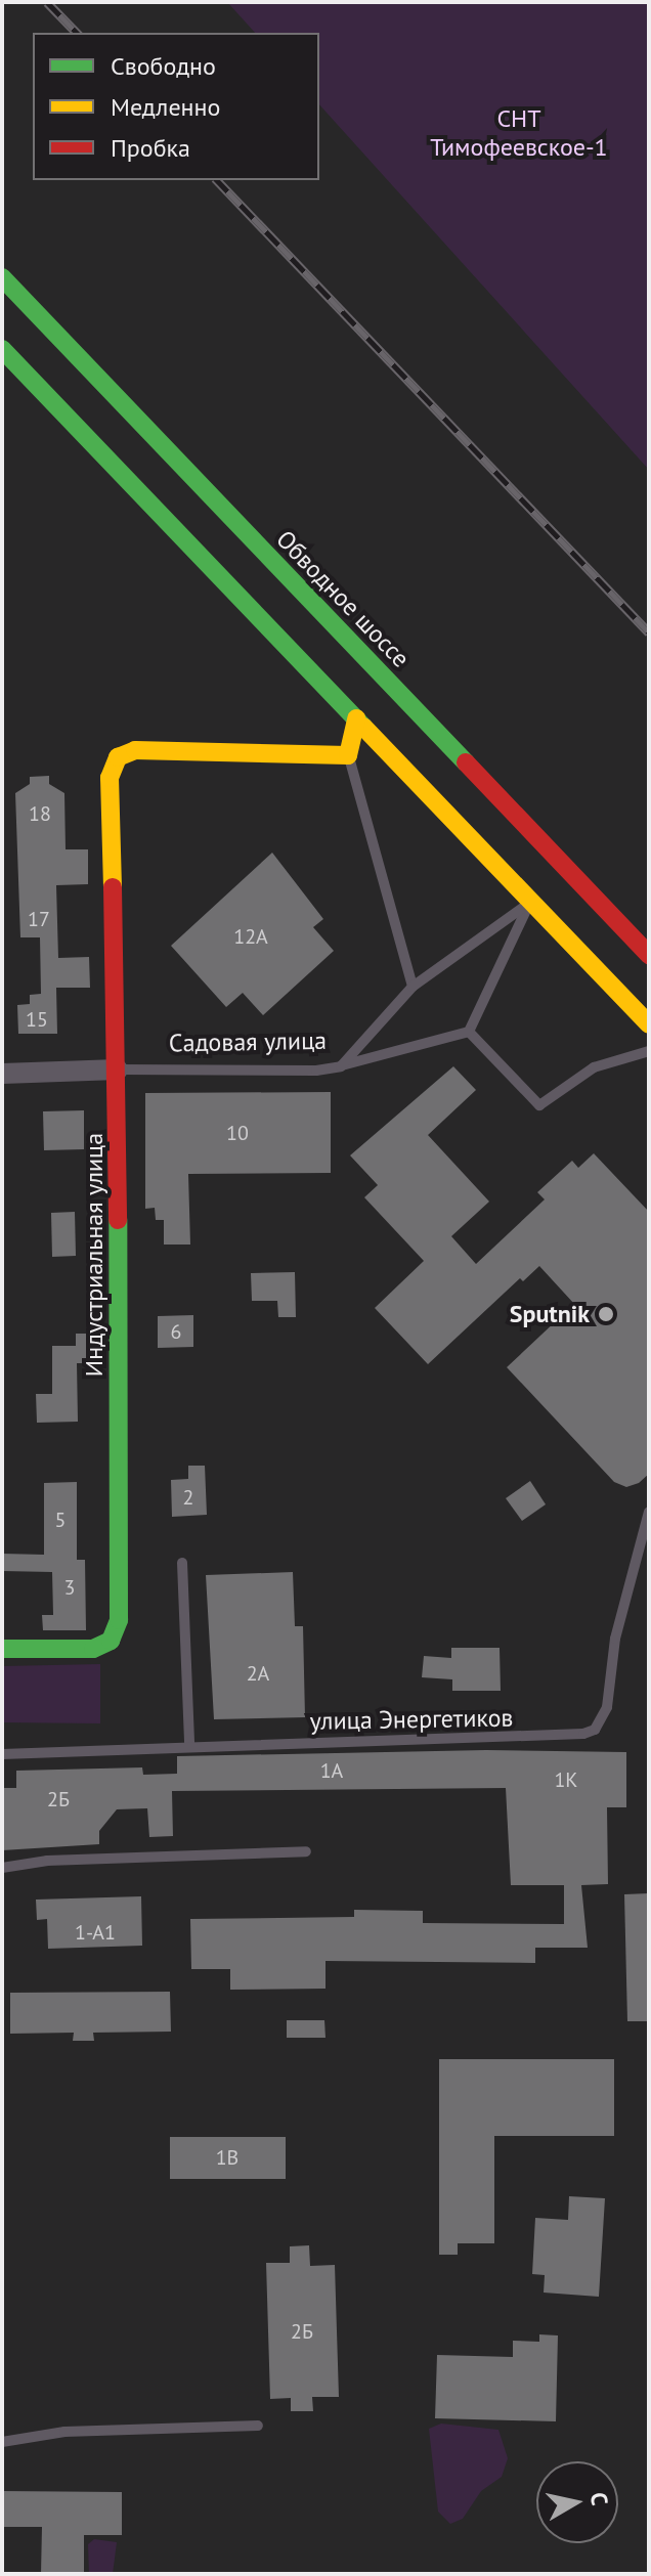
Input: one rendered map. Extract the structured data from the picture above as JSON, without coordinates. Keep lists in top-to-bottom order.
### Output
{
  "streets": {
    "main road": ["Обводное шоссе", "Индустриальная улица"],
    "street": ["Садовая улица"],
    "lane": ["улица Энергетиков"]
  },
  "crossings": [
    ["Садовая улица", "Индустриальная улица"]
  ],
  "parks": ["СНТ Тимофеевское-1"],
  "places": ["Sputnik"],
  "house_numbers": [
    "18",
    "17",
    "12А",
    "15",
    "10",
    "6",
    "2",
    "5",
    "3",
    "2А",
    "1А",
    "1К",
    "2Б",
    "1-А1",
    "1В",
    "2Б"
  ],
  "legend": ["Свободно", "Медленно", "Пробка"],
  "north": "right"
}
